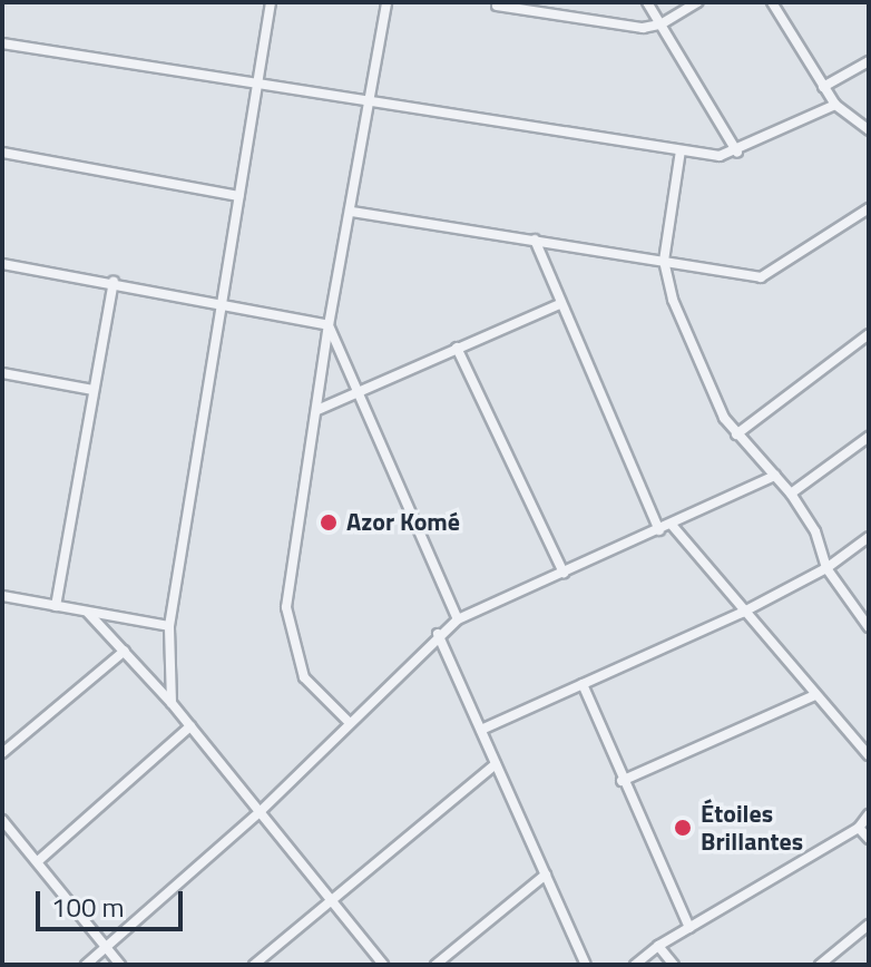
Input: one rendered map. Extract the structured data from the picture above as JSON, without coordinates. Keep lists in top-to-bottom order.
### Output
{
  "places": ["Azor Komé", "Étoiles Brillantes"],
  "scale_bar": "100 m"
}
